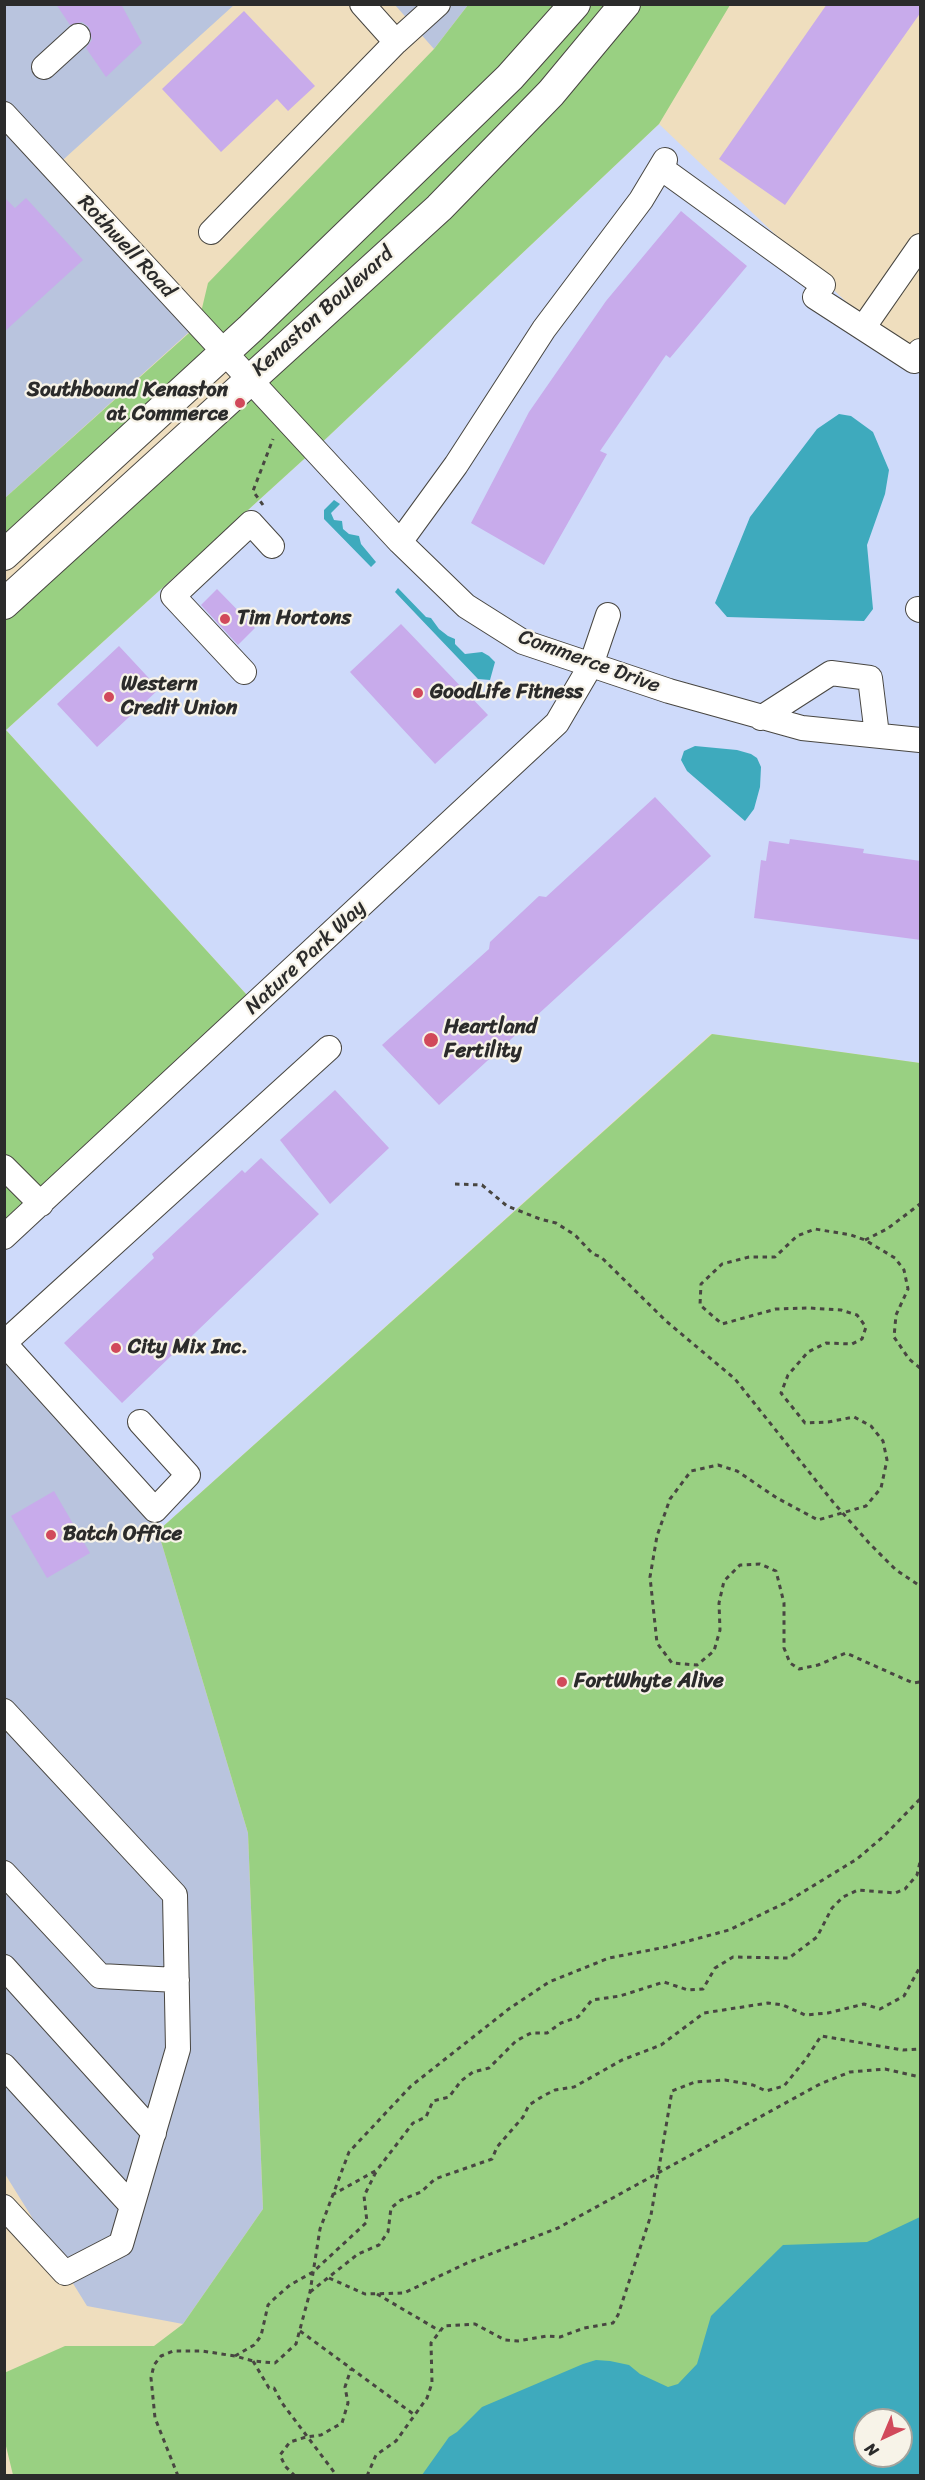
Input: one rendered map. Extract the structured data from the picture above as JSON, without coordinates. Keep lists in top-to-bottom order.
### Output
{
  "streets": {
    "main road": ["Kenaston Boulevard"],
    "street": ["Rothwell Road", "Commerce Drive", "Nature Park Way"]
  },
  "crossings": [
    ["Rothwell Road", "Kenaston Boulevard"],
    ["Rothwell Road", "Commerce Drive"],
    ["Kenaston Boulevard", "Commerce Drive"],
    ["Commerce Drive", "Nature Park Way"]
  ],
  "places": [
    "Southbound Kenaston at Commerce",
    "Tim Hortons",
    "GoodLife Fitness",
    "Western Credit Union",
    "Heartland Fertility",
    "City Mix Inc.",
    "Batch Office",
    "FortWhyte Alive"
  ],
  "north": "bottom left"
}
